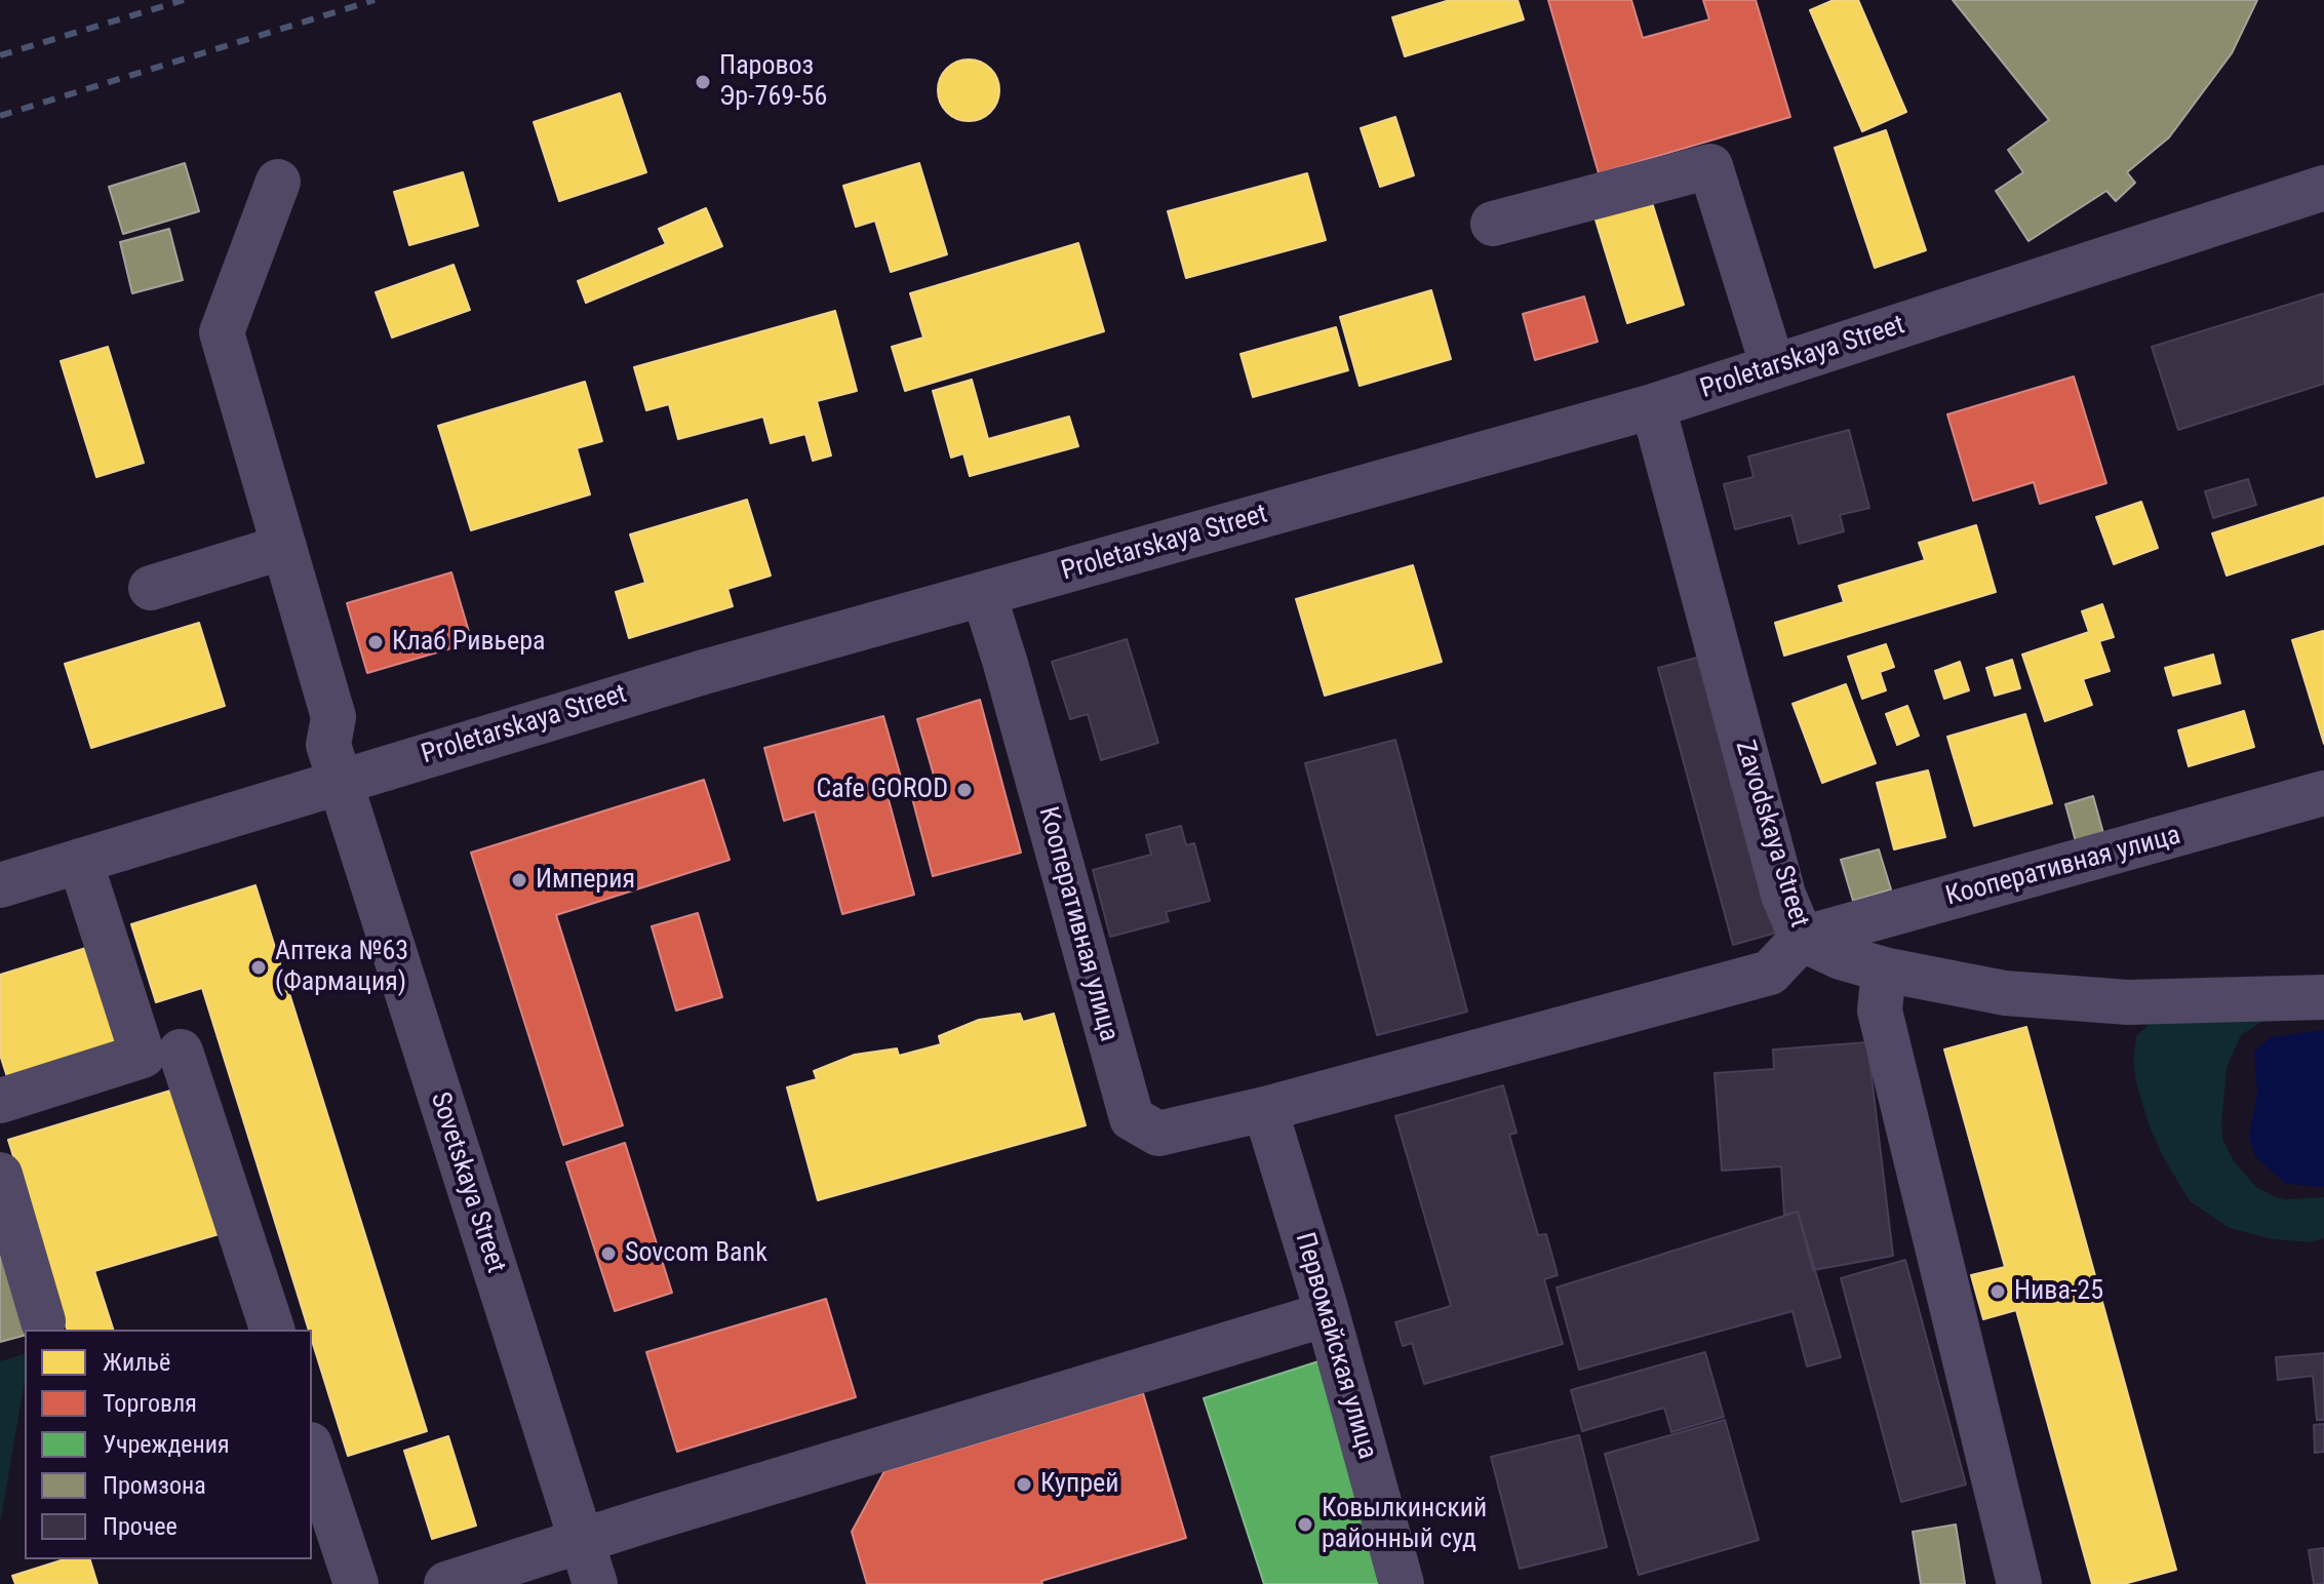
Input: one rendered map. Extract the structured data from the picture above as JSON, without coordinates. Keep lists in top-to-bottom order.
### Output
{
  "streets": {
    "street": [
      "Proletarskaya Street",
      "Zavodskaya Street",
      "Кооперативная улица",
      "Sovetskaya Street",
      "Первомайская улица"
    ]
  },
  "crossings": [
    ["Proletarskaya Street", "Zavodskaya Street"],
    ["Proletarskaya Street", "Кооперативная улица"],
    ["Proletarskaya Street", "Sovetskaya Street"],
    ["Zavodskaya Street", "Кооперативная улица"],
    ["Кооперативная улица", "Первомайская улица"]
  ],
  "places": [
    "Паровоз Эр-769-56",
    "Клаб Ривьера",
    "Cafe GOROD",
    "Империя",
    "Аптека №63 (Фармация)",
    "Sovcom Bank",
    "Нива-25",
    "Купрей",
    "Ковылкинский районный суд"
  ],
  "legend": [
    "Жильё",
    "Торговля",
    "Учреждения",
    "Промзона",
    "Прочее"
  ]
}
